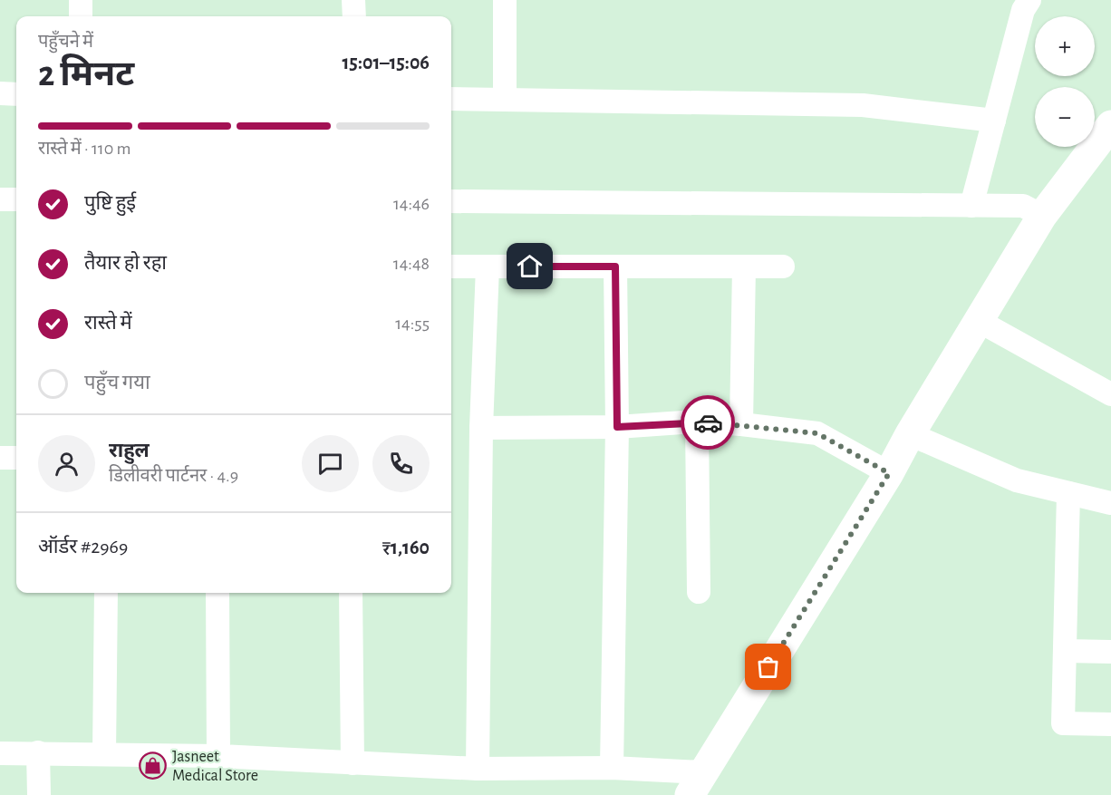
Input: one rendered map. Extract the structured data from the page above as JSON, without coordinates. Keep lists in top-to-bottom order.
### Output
{
  "places": {
    "shop": ["Jasneet Medical Store"]
  },
  "page": {
    "map_buttons": ["+", "−"],
    "heading": ["2 मिनट", "पहुँचने में", "15:01–15:06"],
    "panel": [
      "राहुल",
      "डिलीवरी पार्टनर · 4.9",
      "ऑर्डर #2969",
      "₹1,160"
    ],
    "bar": "रास्ते में · 110 m",
    "list": [
      ["पुष्टि हुई", "14:46"],
      ["तैयार हो रहा", "14:48"],
      ["रास्ते में", "14:55"],
      "पहुँच गया"
    ]
  }
}
